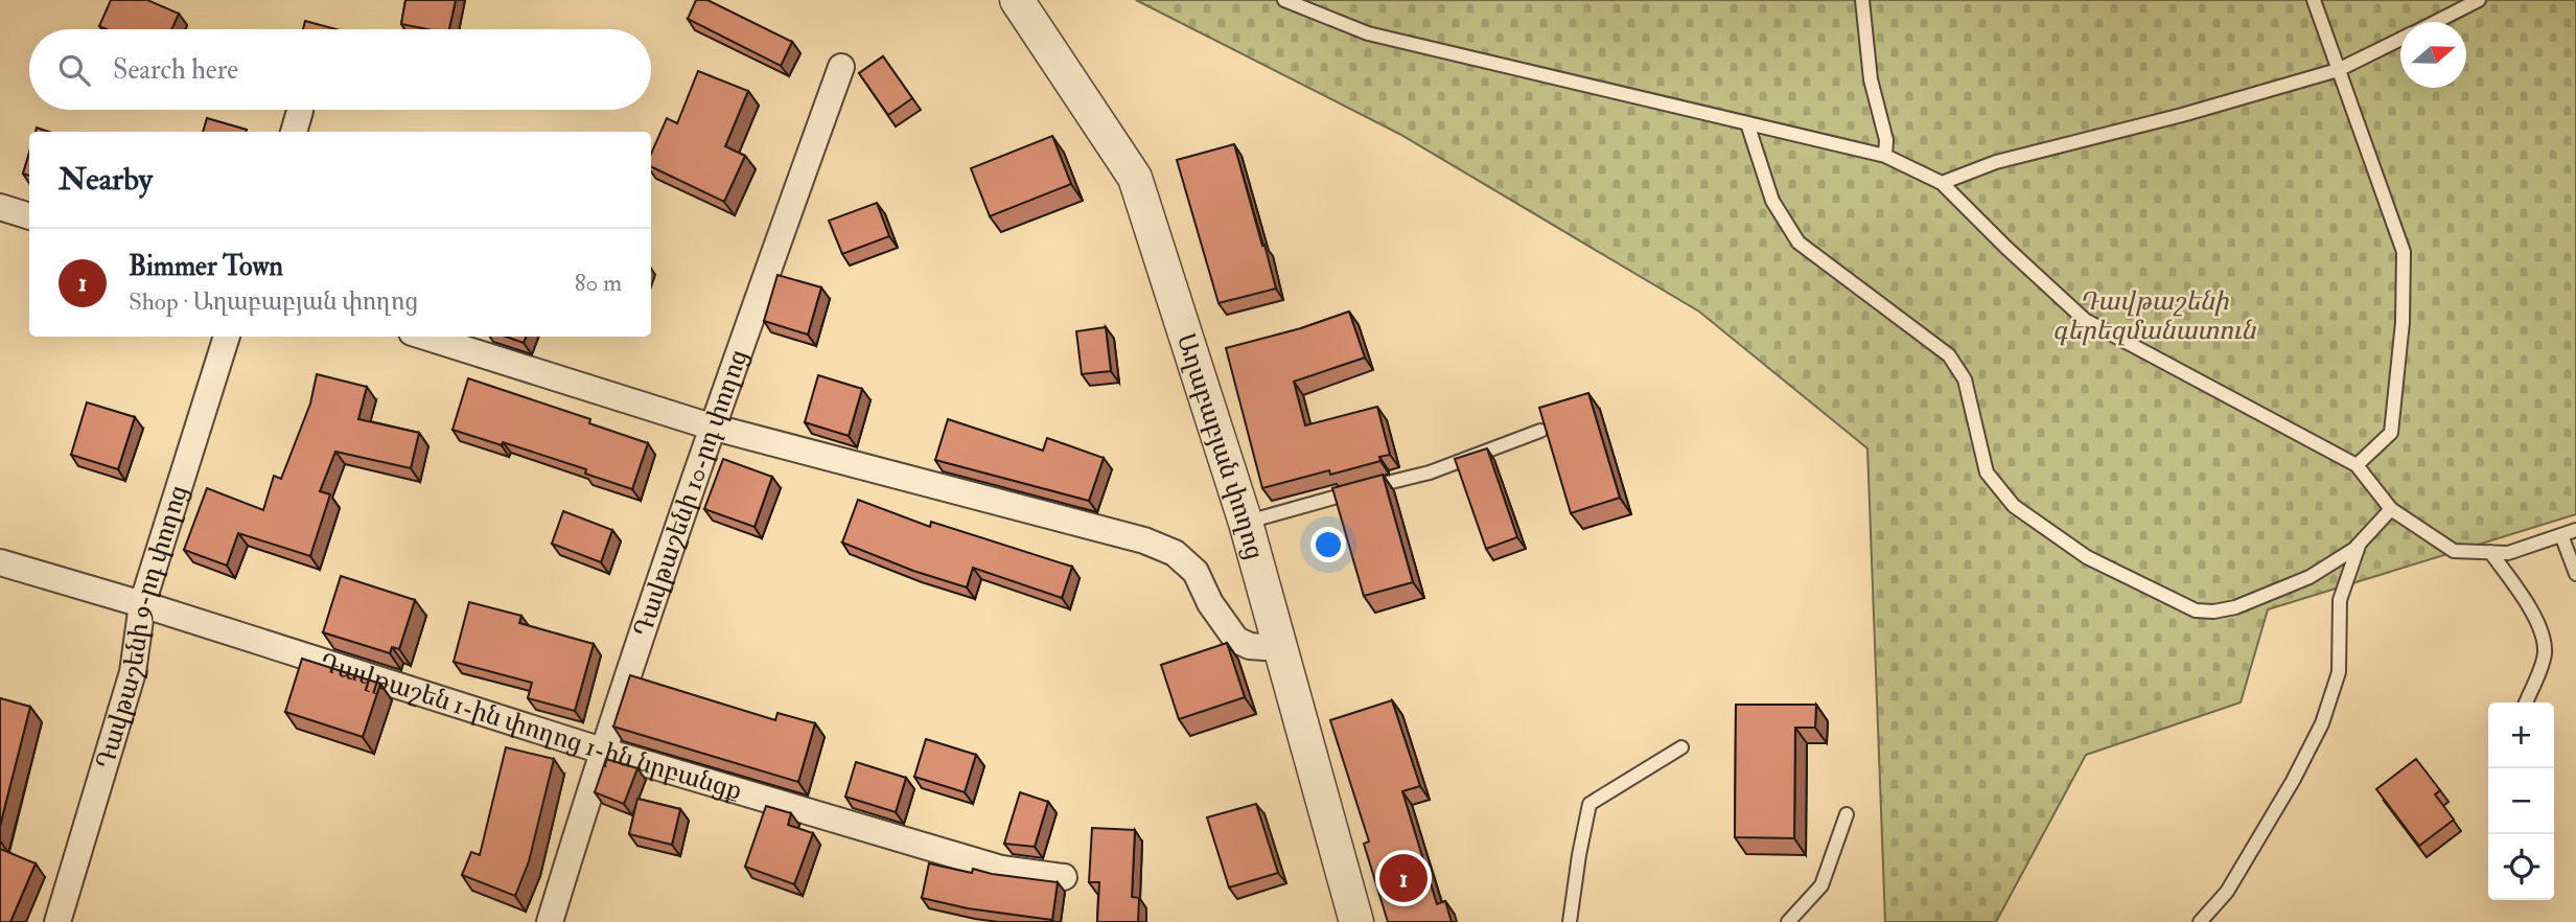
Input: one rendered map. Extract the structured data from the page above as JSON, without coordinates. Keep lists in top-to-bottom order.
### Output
{
  "streets": {
    "street": [
      "Աղաբաբյան փողոց",
      "Դավթաշենի 10-րդ փողոց",
      "Դավթաշենի 9-րդ փողոց",
      "Դավթաշեն 1-ին փողոց 1-ին նրբանցք"
    ]
  },
  "crossings": [
    ["Դավթաշենի 10-րդ փողոց", "Դավթաշեն 1-ին փողոց 1-ին նրբանցք"],
    ["Դավթաշենի 9-րդ փողոց", "Դավթաշեն 1-ին փողոց 1-ին նրբանցք"]
  ],
  "parks": ["Դավթաշենի գերեզմանատուն"],
  "north": "right",
  "page": {
    "search": "Search here",
    "heading": "Nearby",
    "list": [
      {
        "mark": "1",
        "name": "Bimmer Town",
        "note": "Shop · Աղաբաբյան փողոց",
        "value": "80 m"
      }
    ],
    "map_buttons": ["+", "−"],
    "pins": "1"
  }
}
